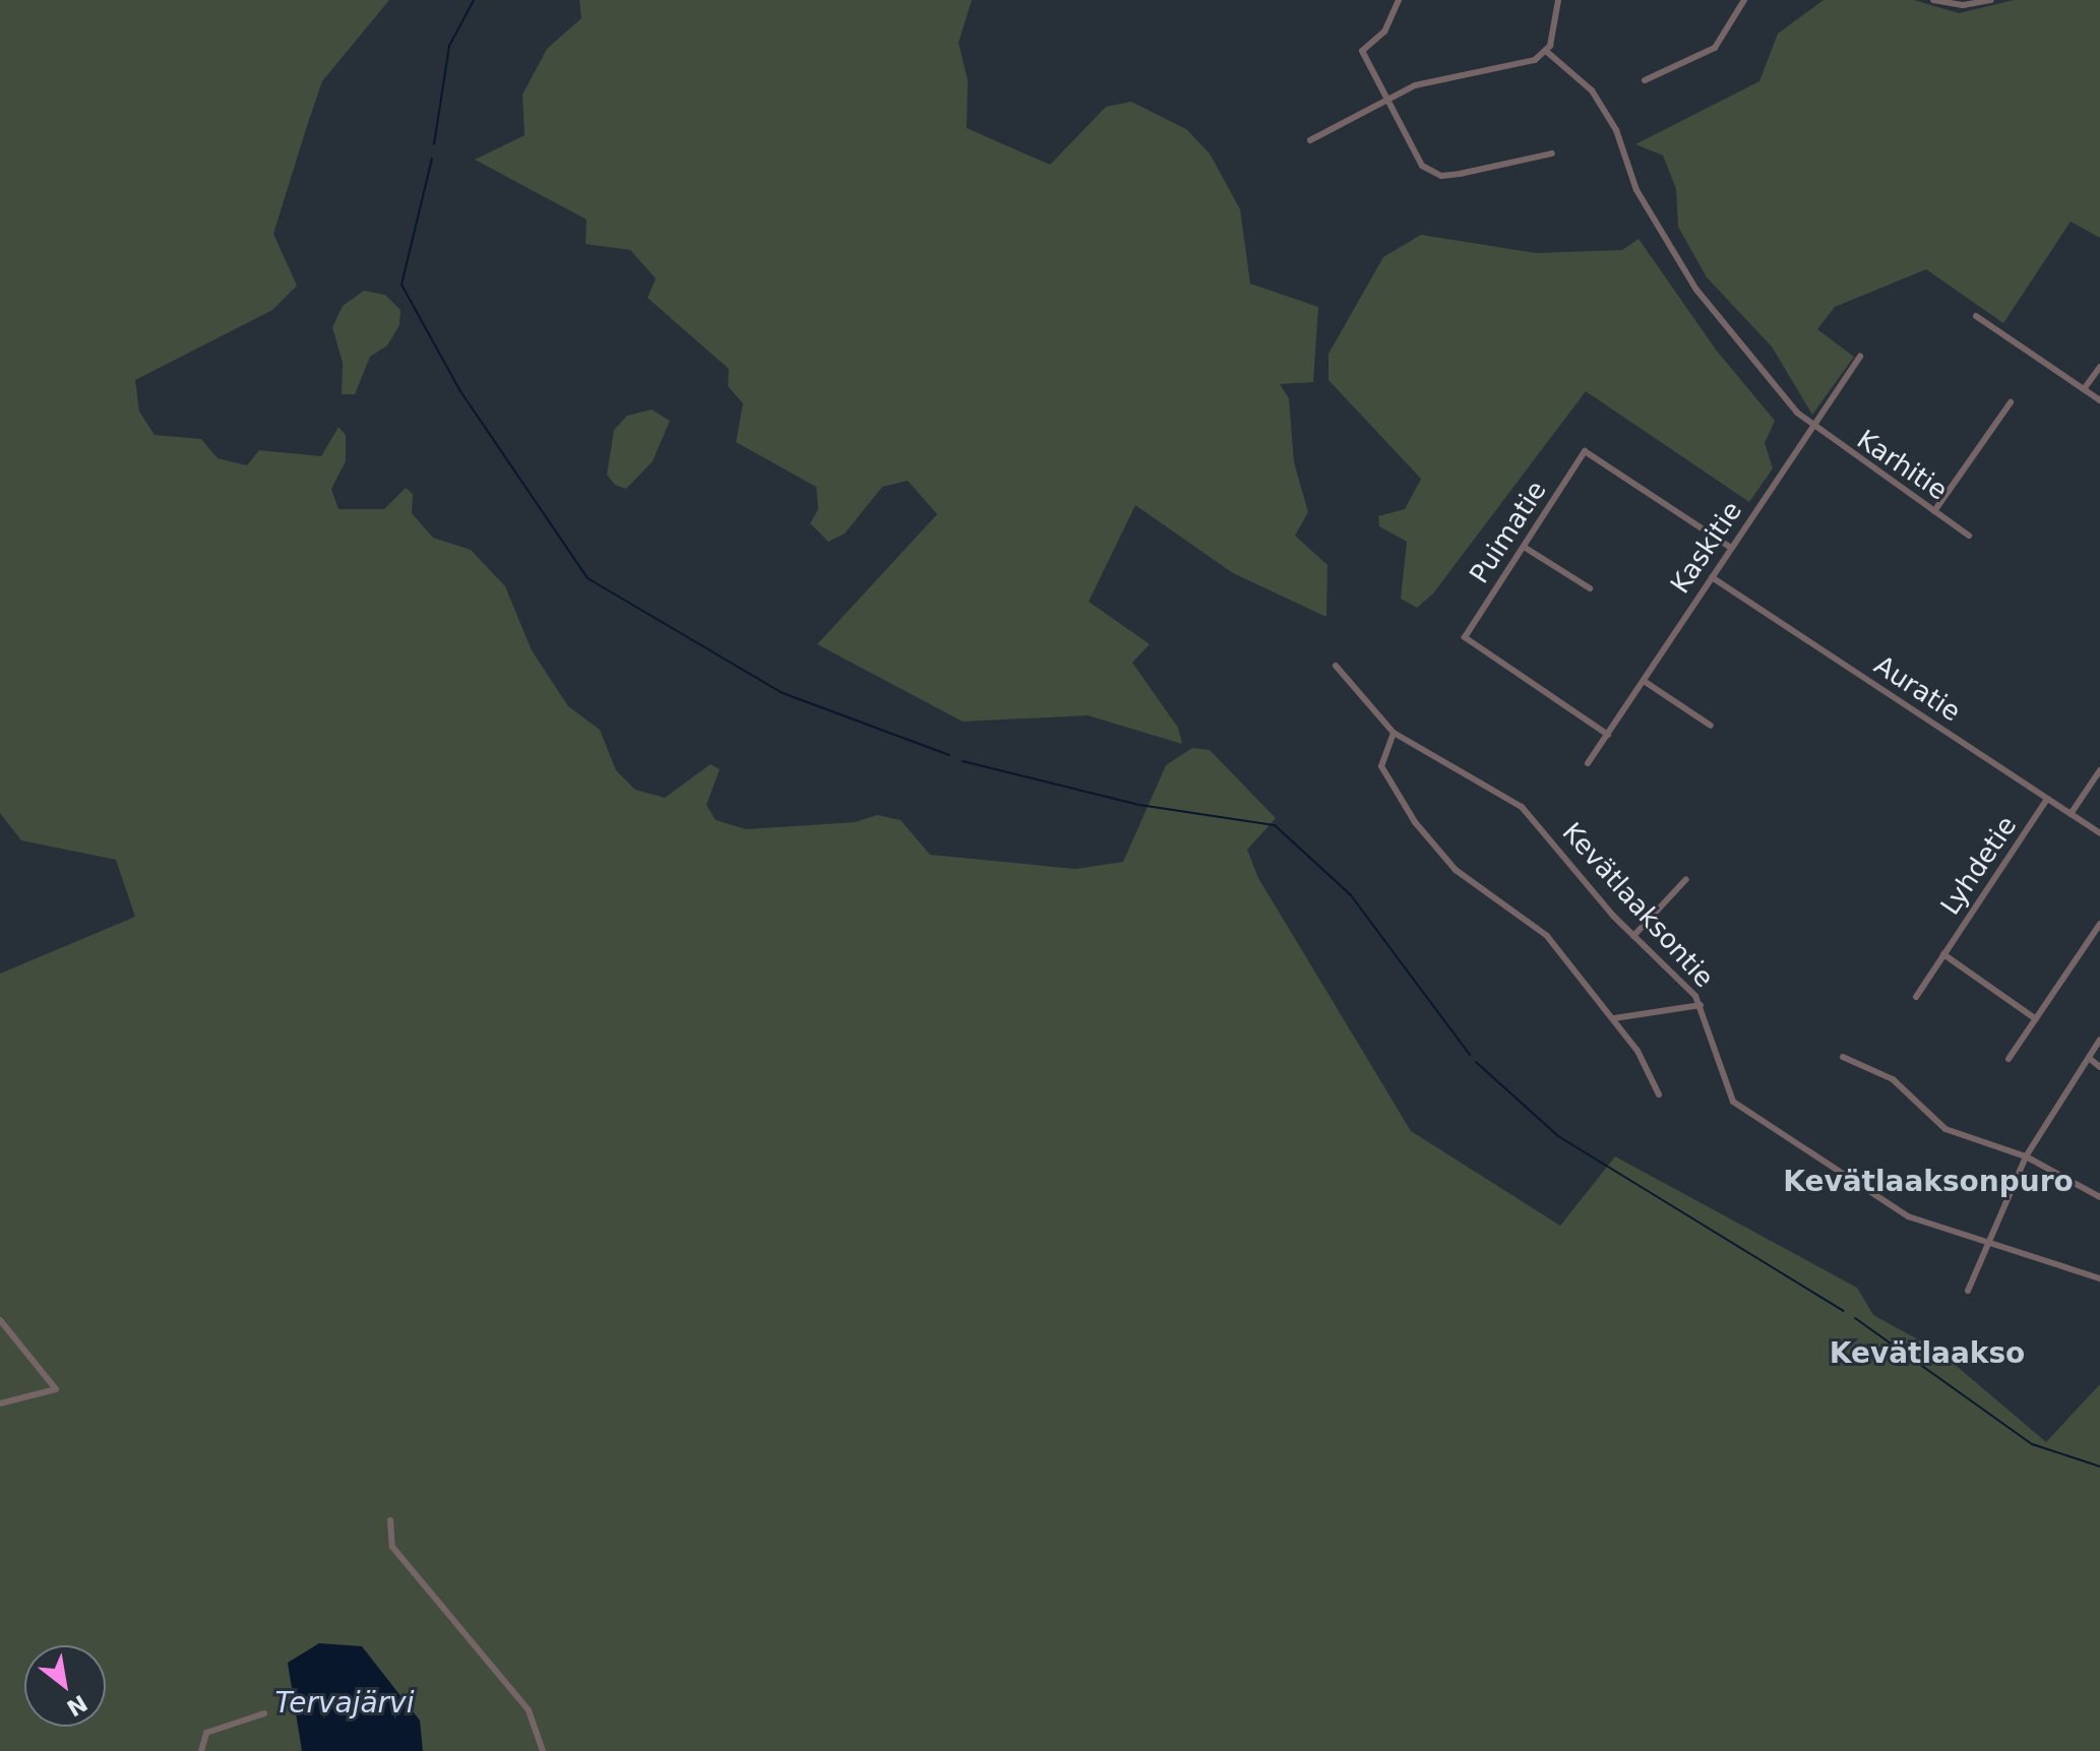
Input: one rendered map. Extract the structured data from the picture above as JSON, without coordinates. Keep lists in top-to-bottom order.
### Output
{
  "streets": {
    "street": [
      "Karhitie",
      "Puimatie",
      "Kaskitie",
      "Auratie",
      "Lyhdetie",
      "Kevätlaaksontie"
    ]
  },
  "crossings": [
    ["Karhitie", "Kaskitie"],
    ["Puimatie", "Kaskitie"],
    ["Kaskitie", "Auratie"],
    ["Auratie", "Lyhdetie"]
  ],
  "districts": ["Kevätlaaksonpuro", "Kevätlaakso"],
  "water": ["Tervajärvi"],
  "north": "bottom right"
}
